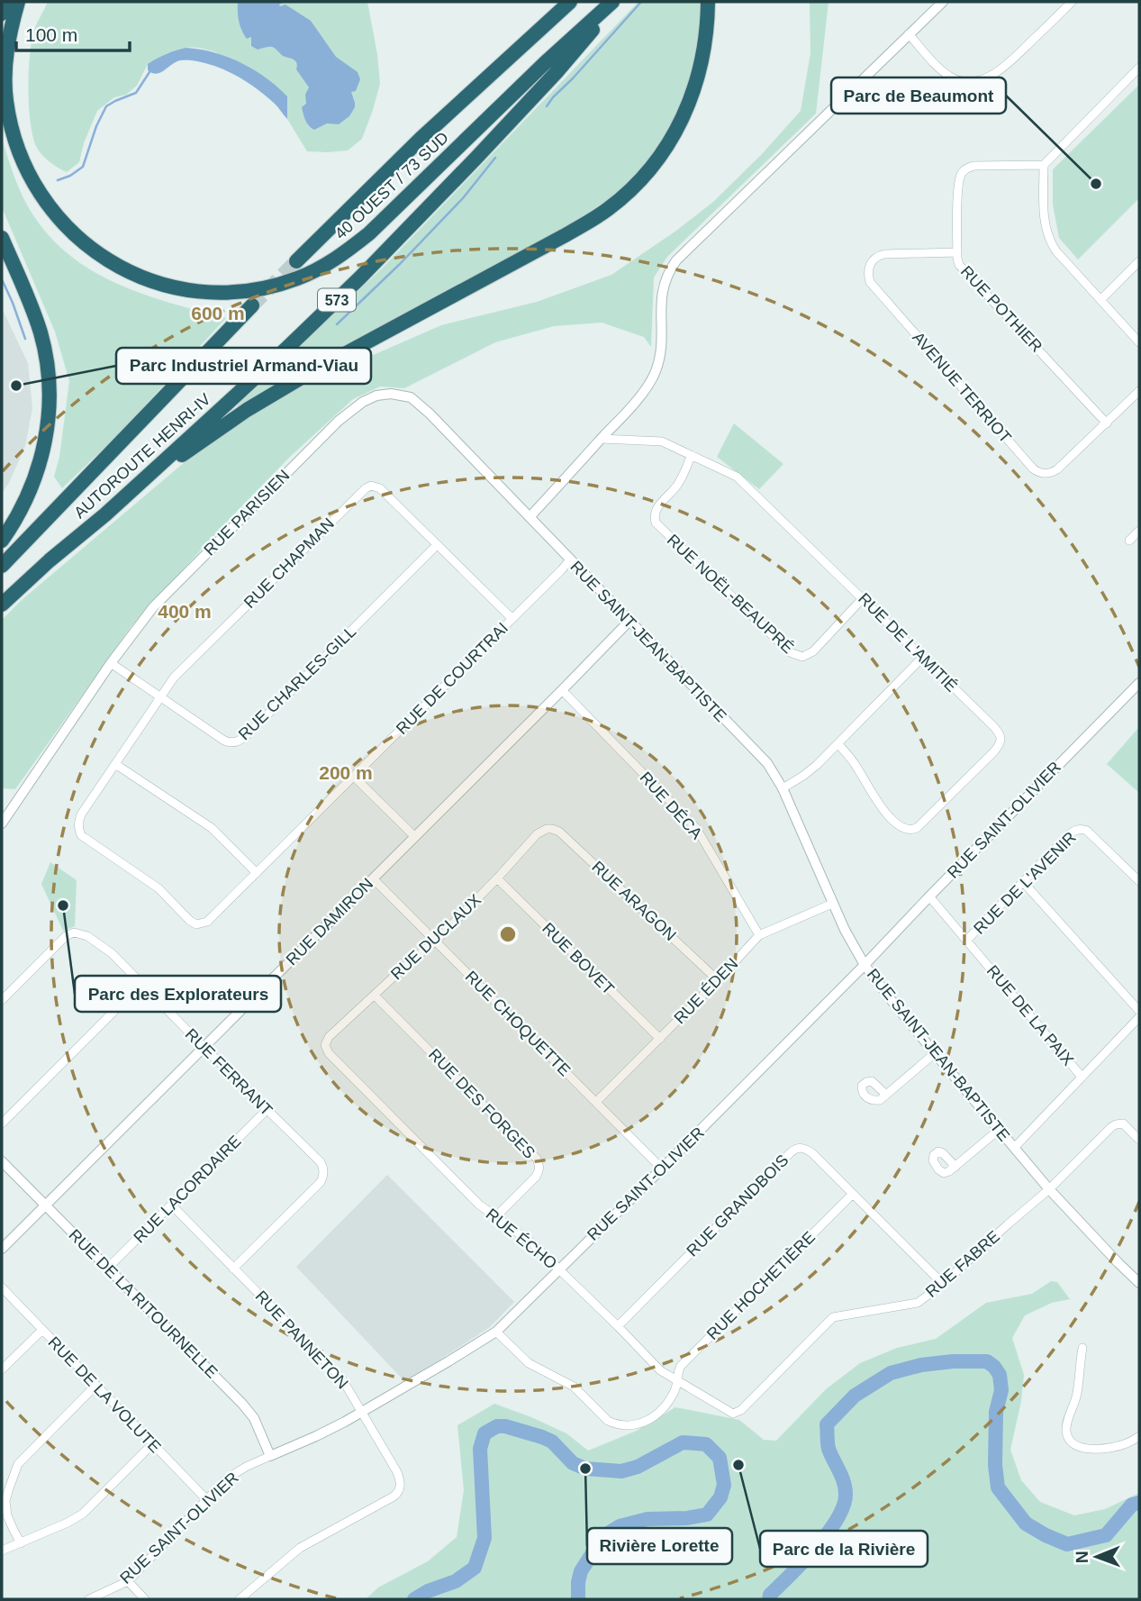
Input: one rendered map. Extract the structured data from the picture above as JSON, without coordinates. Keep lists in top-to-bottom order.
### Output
{
  "streets": {
    "highway": ["40 OUEST / 73 SUD", "573", "AUTOROUTE HENRI-IV"],
    "street": [
      "RUE POTHIER",
      "AVENUE TERRIOT",
      "RUE PARISIEN",
      "RUE CHAPMAN",
      "RUE NOËL-BEAUPRÉ",
      "RUE SAINT-JEAN-BAPTISTE",
      "RUE DE L'AMITIÉ",
      "RUE DE COURTRAI",
      "RUE CHARLES-GILL",
      "RUE DÉCA",
      "RUE SAINT-OLIVIER",
      "RUE DE L'AVENIR",
      "RUE ARAGON",
      "RUE DAMIRON",
      "RUE DUCLAUX",
      "RUE BOVET",
      "RUE ÉDEN",
      "RUE DE LA PAIX",
      "RUE CHOQUETTE",
      "RUE FERRANT",
      "RUE DES FORGES",
      "RUE LACORDAIRE",
      "RUE GRANDBOIS",
      "RUE ÉCHO",
      "RUE FABRE",
      "RUE HOCHETIÈRE",
      "RUE DE LA RITOURNELLE",
      "RUE PANNETON",
      "RUE DE LA VOLUTE"
    ]
  },
  "crossings": [
    ["40 OUEST / 73 SUD", "AUTOROUTE HENRI-IV"],
    ["RUE POTHIER", "AVENUE TERRIOT"],
    ["RUE PARISIEN", "RUE SAINT-JEAN-BAPTISTE"],
    ["RUE PARISIEN", "RUE CHARLES-GILL"],
    ["RUE CHAPMAN", "RUE DE COURTRAI"],
    ["RUE CHAPMAN", "RUE CHARLES-GILL"],
    ["RUE NOËL-BEAUPRÉ", "RUE DE L'AMITIÉ"],
    ["RUE SAINT-JEAN-BAPTISTE", "RUE DE COURTRAI"],
    ["RUE SAINT-JEAN-BAPTISTE", "RUE SAINT-OLIVIER"],
    ["RUE SAINT-JEAN-BAPTISTE", "RUE DAMIRON"],
    ["RUE SAINT-JEAN-BAPTISTE", "RUE ÉDEN"],
    ["RUE SAINT-JEAN-BAPTISTE", "RUE FABRE"],
    ["RUE DÉCA", "RUE DAMIRON"],
    ["RUE DÉCA", "RUE ÉDEN"],
    ["RUE SAINT-OLIVIER", "RUE DE LA PAIX"],
    ["RUE SAINT-OLIVIER", "RUE CHOQUETTE"],
    ["RUE SAINT-OLIVIER", "RUE ÉCHO"],
    ["RUE SAINT-OLIVIER", "RUE HOCHETIÈRE"],
    ["RUE SAINT-OLIVIER", "RUE DE LA RITOURNELLE"],
    ["RUE SAINT-OLIVIER", "RUE PANNETON"],
    ["RUE SAINT-OLIVIER", "RUE DE LA VOLUTE"],
    ["RUE DE L'AVENIR", "RUE DE LA PAIX"],
    ["RUE ARAGON", "RUE DUCLAUX"],
    ["RUE ARAGON", "RUE ÉDEN"],
    ["RUE DAMIRON", "RUE CHOQUETTE"],
    ["RUE DAMIRON", "RUE FERRANT"],
    ["RUE DAMIRON", "RUE DE LA RITOURNELLE"],
    ["RUE DUCLAUX", "RUE BOVET"],
    ["RUE DUCLAUX", "RUE CHOQUETTE"],
    ["RUE DUCLAUX", "RUE DES FORGES"],
    ["RUE DUCLAUX", "RUE ÉCHO"],
    ["RUE BOVET", "RUE ÉDEN"],
    ["RUE ÉDEN", "RUE CHOQUETTE"],
    ["RUE FERRANT", "RUE LACORDAIRE"],
    ["RUE FERRANT", "RUE PANNETON"],
    ["RUE DES FORGES", "RUE ÉCHO"],
    ["RUE LACORDAIRE", "RUE DE LA RITOURNELLE"],
    ["RUE LACORDAIRE", "RUE PANNETON"],
    ["RUE GRANDBOIS", "RUE ÉCHO"],
    ["RUE GRANDBOIS", "RUE FABRE"],
    ["RUE GRANDBOIS", "RUE HOCHETIÈRE"],
    ["RUE ÉCHO", "RUE FABRE"],
    ["RUE ÉCHO", "RUE HOCHETIÈRE"]
  ],
  "places": [
    "Parc de Beaumont",
    "Parc Industriel Armand-Viau",
    "Parc des Explorateurs",
    "Parc de la Rivière",
    "Rivière Lorette"
  ],
  "scale_bar": "100 m",
  "north": "left",
  "rings": ["600 m", "400 m", "200 m"]
}
